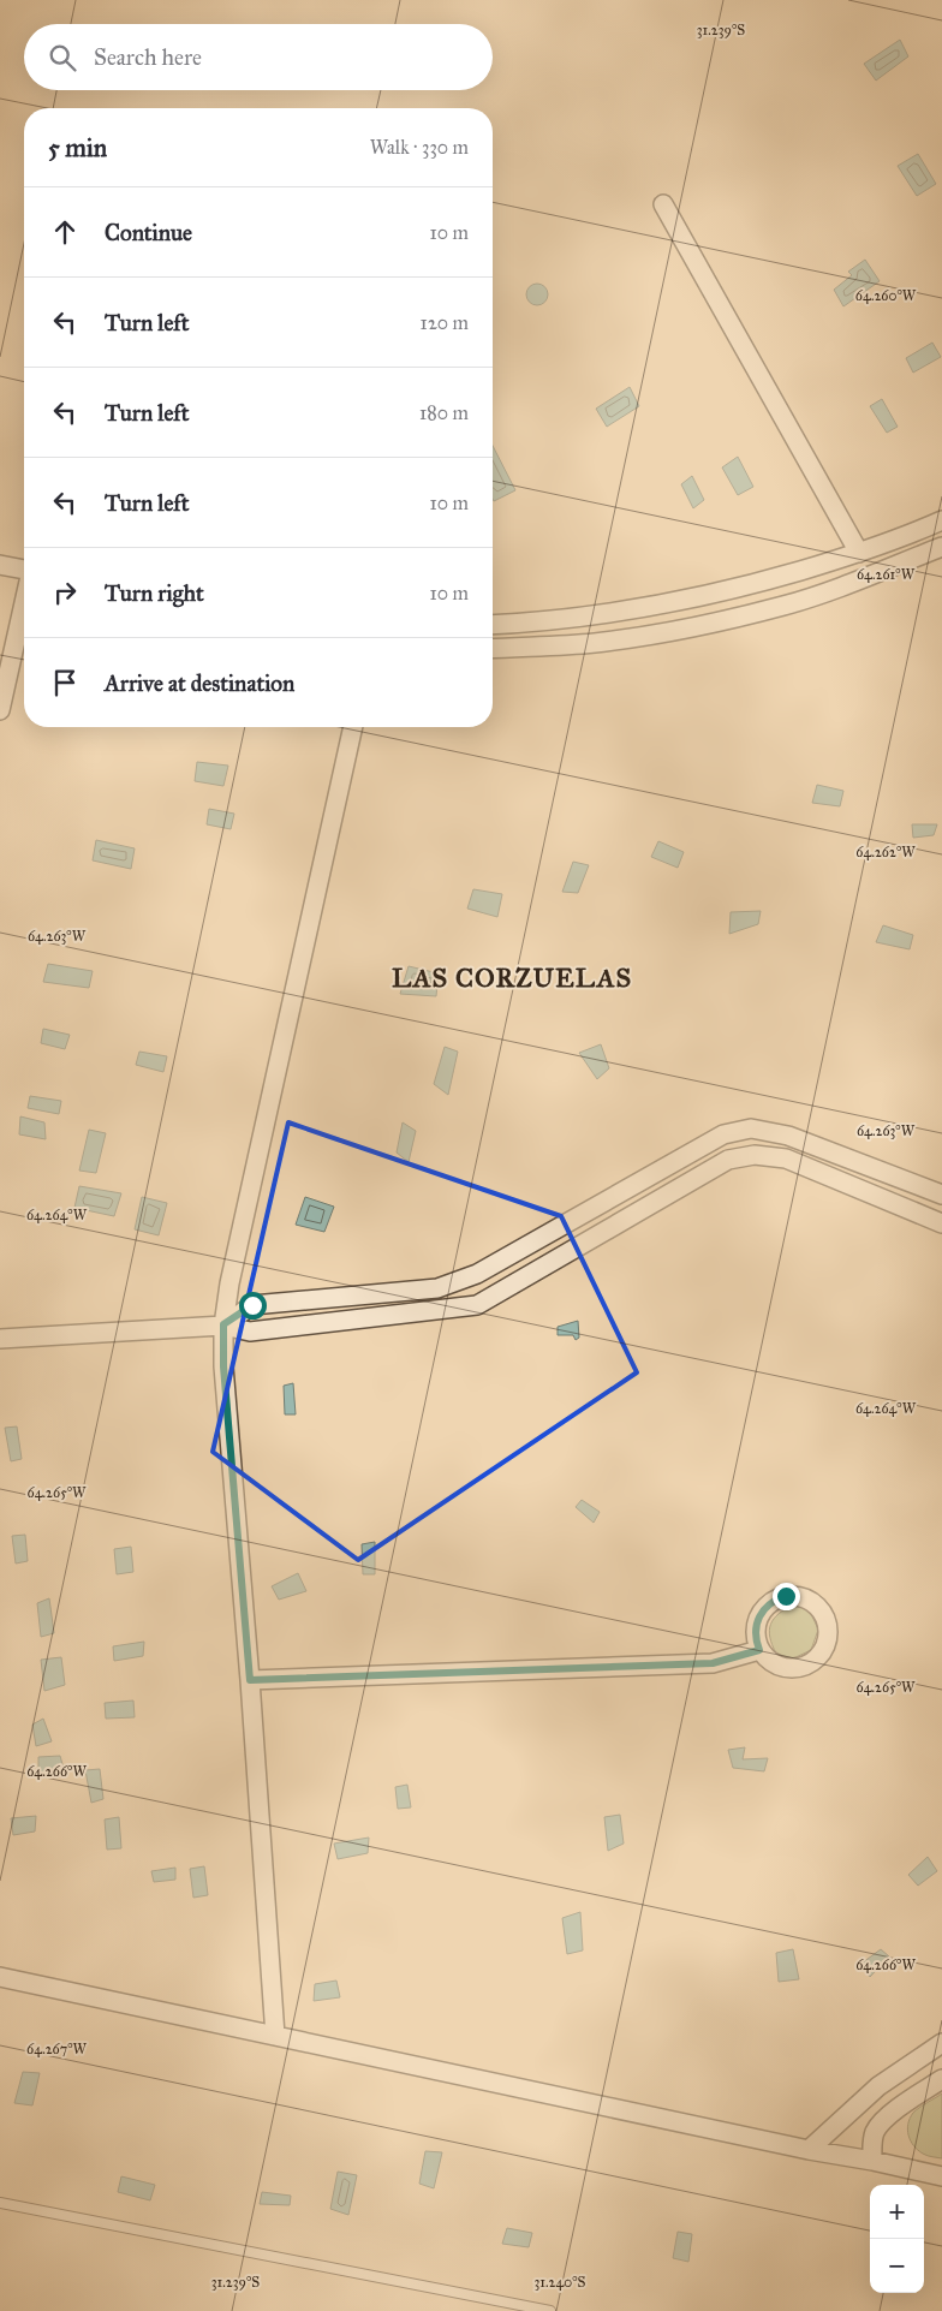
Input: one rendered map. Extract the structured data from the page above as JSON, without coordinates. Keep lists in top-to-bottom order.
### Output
{
  "districts": ["LAS CORZUELAS"],
  "page": {
    "search": "Search here",
    "heading": ["5 min", "Walk · 330 m"],
    "list": [
      ["Continue", "10 m"],
      ["Turn left", "120 m"],
      ["Turn left", "180 m"],
      ["Turn left", "10 m"],
      ["Turn right", "10 m"],
      "Arrive at destination"
    ],
    "map_buttons": ["+", "−"]
  },
  "coordinates": [
    "31.239°S",
    "64.260°W",
    "64.261°W",
    "64.262°W",
    "64.263°W",
    "64.264°W",
    "64.265°W",
    "64.266°W",
    "64.267°W",
    "31.240°S"
  ]
}
